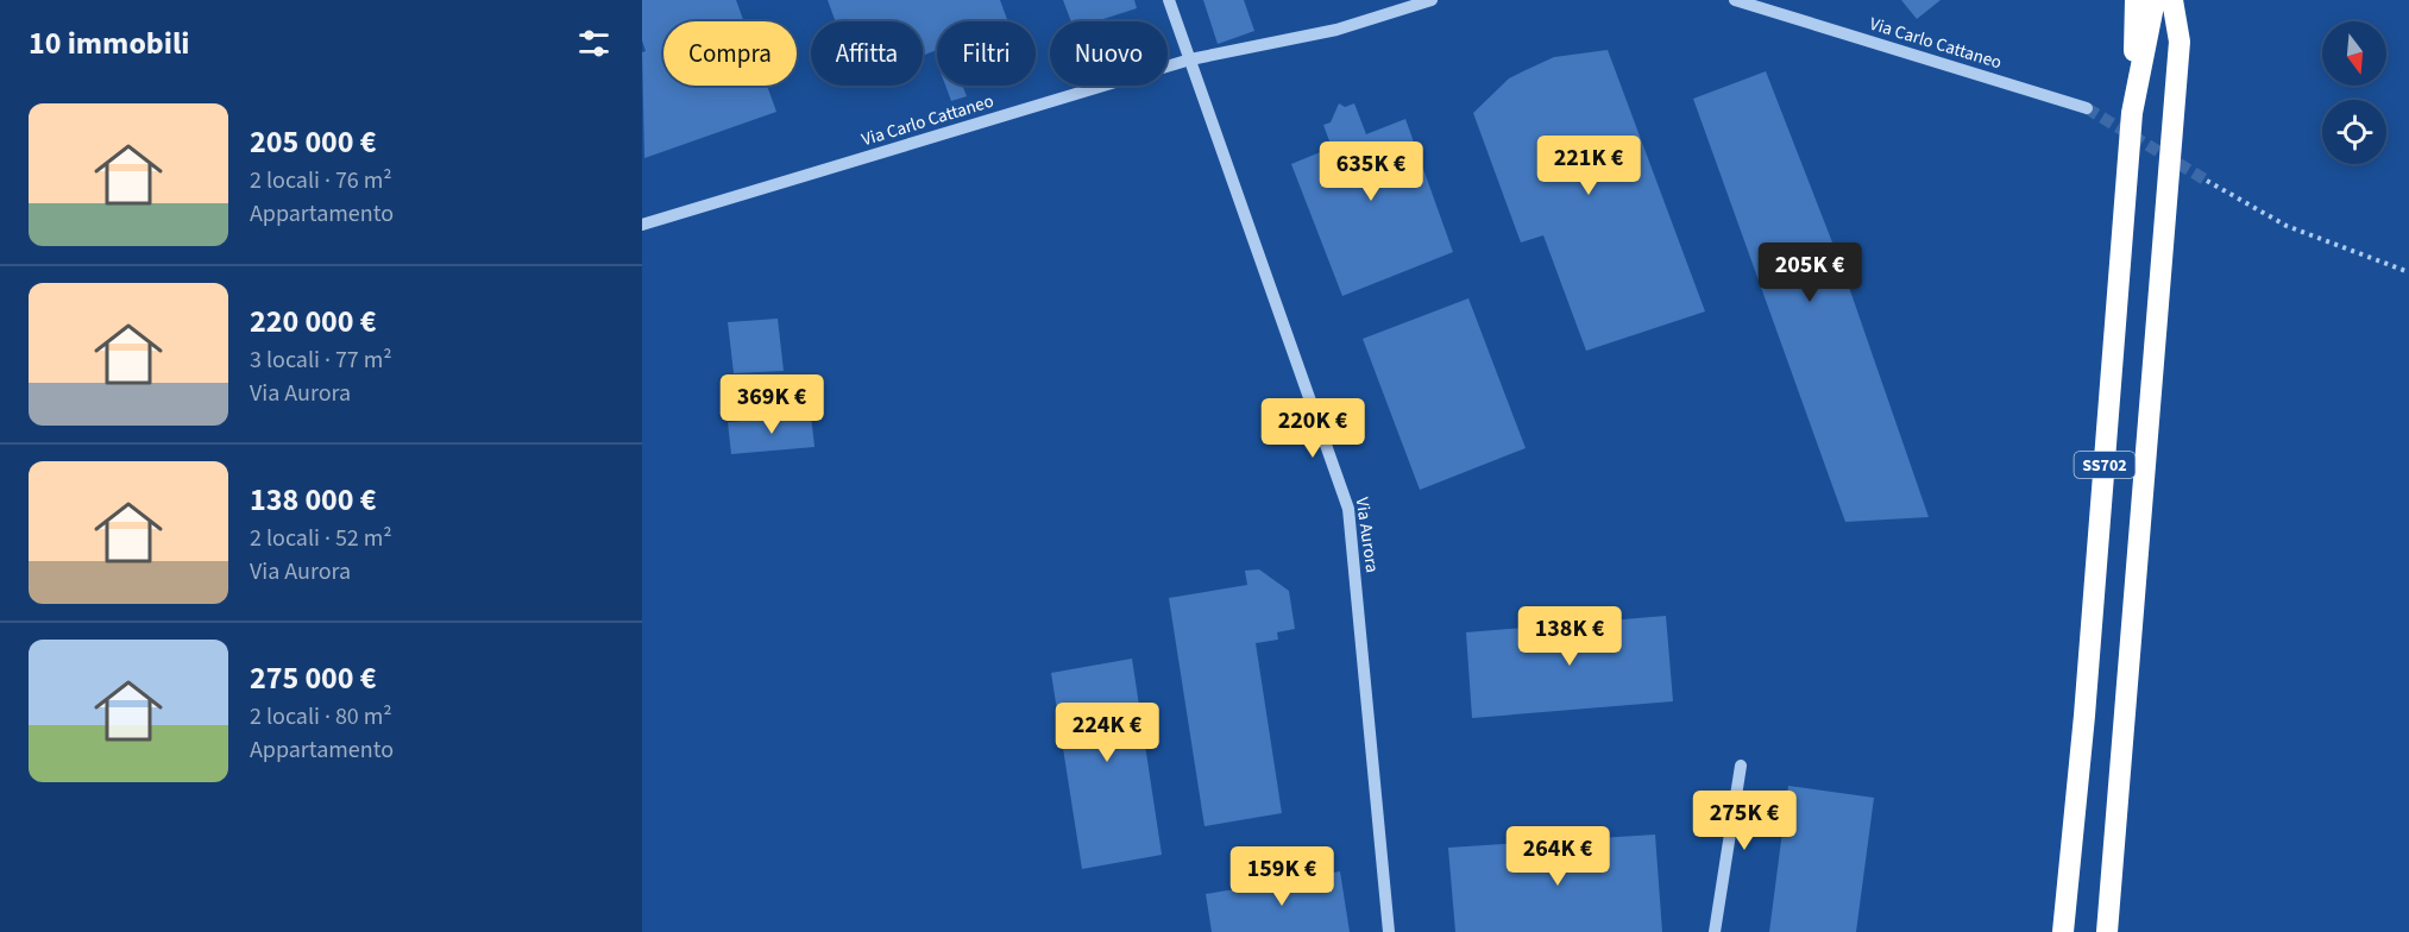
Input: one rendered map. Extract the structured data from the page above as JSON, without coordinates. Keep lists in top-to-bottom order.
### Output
{
  "streets": {
    "highway": ["SS702"],
    "street": ["Via Carlo Cattaneo", "Via Aurora"]
  },
  "crossings": [
    ["Via Carlo Cattaneo", "Via Aurora"]
  ],
  "north": "bottom",
  "page": {
    "heading": "10 immobili",
    "chip": [
      "Compra",
      "Affitta",
      "Filtri",
      "Nuovo"
    ],
    "list": [
      {
        "name": "205 000 €",
        "note": "2 locali · 76 m² · Appartamento"
      },
      {
        "name": "220 000 €",
        "note": "3 locali · 77 m² · Via Aurora"
      },
      {
        "name": "138 000 €",
        "note": "2 locali · 52 m² · Via Aurora"
      },
      {
        "name": "275 000 €",
        "note": "2 locali · 80 m² · Appartamento"
      }
    ],
    "price": [
      "221K €",
      "635K €",
      "205K €",
      "369K €",
      "220K €",
      "138K €",
      "224K €",
      "275K €",
      "264K €",
      "159K €"
    ]
  }
}
